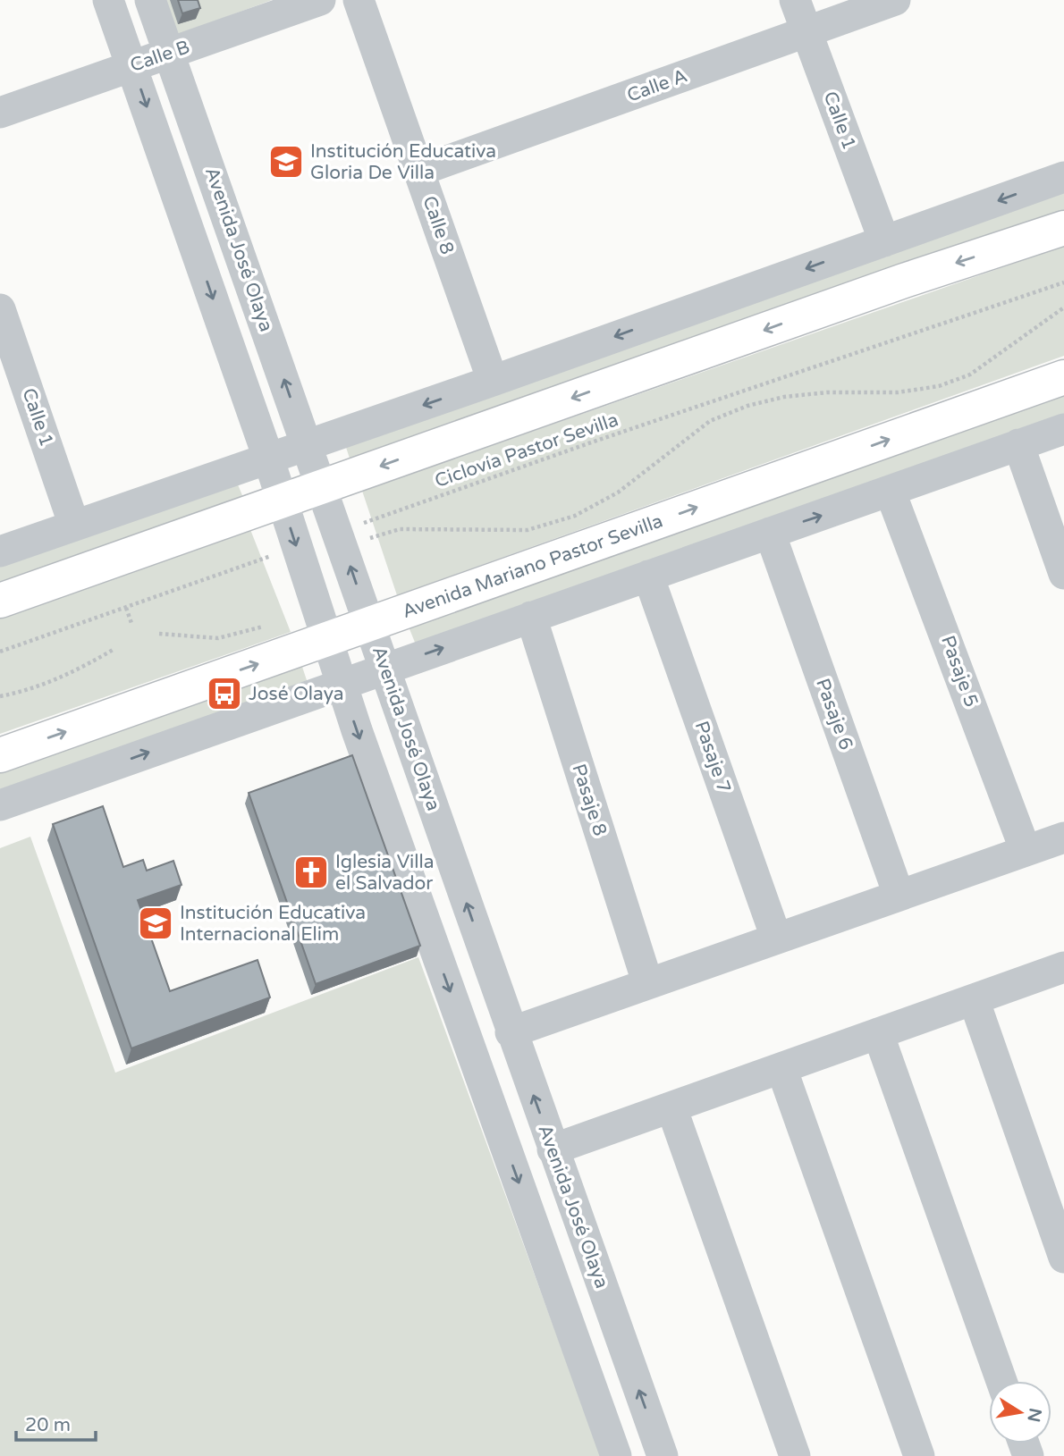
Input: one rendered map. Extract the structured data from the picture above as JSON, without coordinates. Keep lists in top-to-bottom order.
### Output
{
  "streets": {
    "main road": ["Avenida Mariano Pastor Sevilla"],
    "street": [
      "Calle B",
      "Calle A",
      "Calle 1",
      "Calle 8",
      "Avenida José Olaya",
      "Pasaje 5",
      "Pasaje 6",
      "Pasaje 7",
      "Pasaje 8"
    ],
    "path": ["Ciclovía Pastor Sevilla"]
  },
  "crossings": [
    ["Calle B", "Avenida José Olaya"],
    ["Calle A", "Calle 1"],
    ["Calle A", "Calle 8"],
    ["Avenida José Olaya", "Ciclovía Pastor Sevilla"],
    ["Avenida José Olaya", "Avenida Mariano Pastor Sevilla"]
  ],
  "places": {
    "school or university": ["Institución Educativa Gloria De Villa", "Institución Educativa Internacional Elim"],
    "bus stop": ["José Olaya"],
    "church": ["Iglesia Villa el Salvador"]
  },
  "scale_bar": "20 m",
  "north": "right"
}
